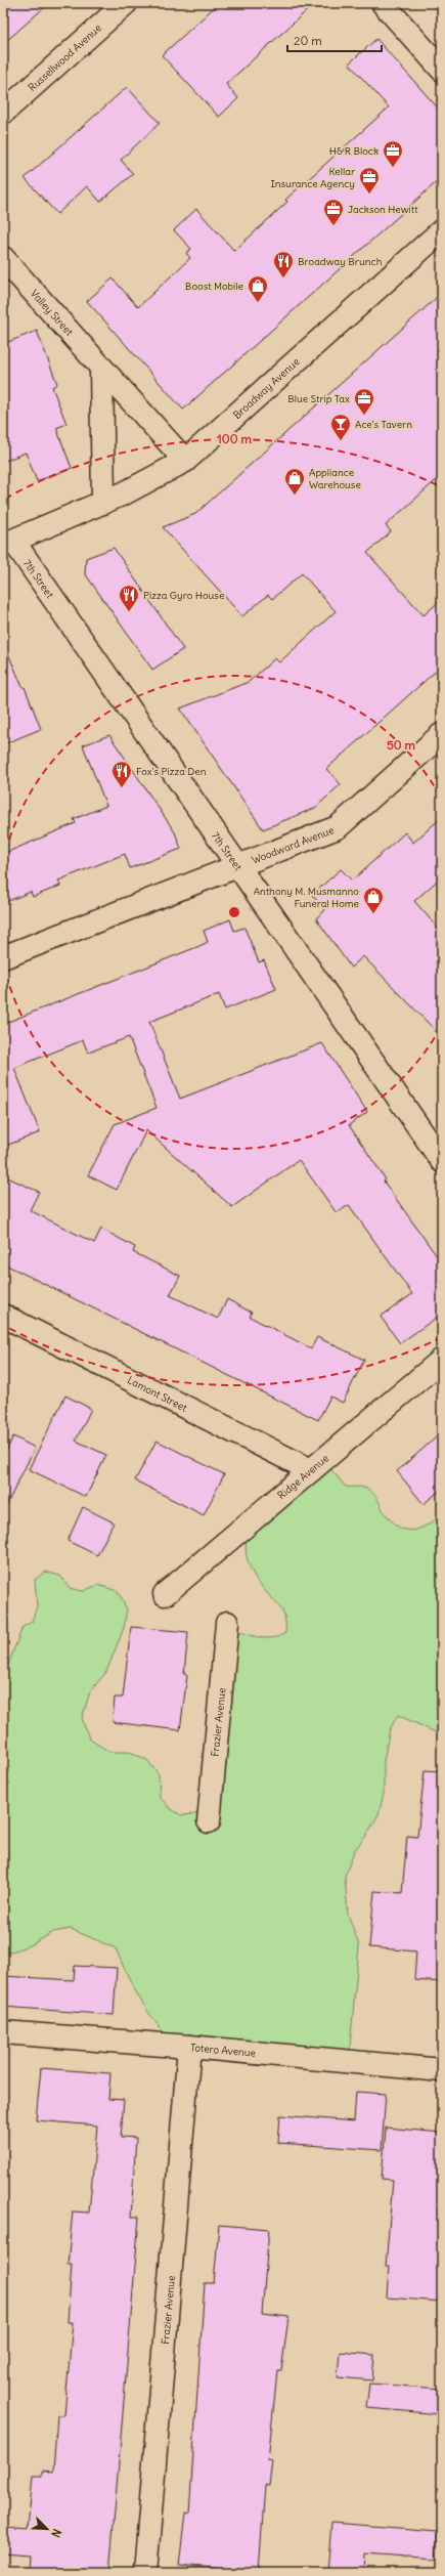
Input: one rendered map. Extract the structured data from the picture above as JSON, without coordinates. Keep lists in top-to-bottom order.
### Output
{
  "streets": {
    "street": [
      "Russellwood Avenue",
      "Valley Street",
      "Broadway Avenue",
      "7th Street",
      "Woodward Avenue",
      "Lamont Street",
      "Ridge Avenue",
      "Frazier Avenue",
      "Totero Avenue"
    ]
  },
  "crossings": [
    ["Valley Street", "Broadway Avenue"],
    ["Broadway Avenue", "7th Street"],
    ["7th Street", "Woodward Avenue"],
    ["Lamont Street", "Ridge Avenue"],
    ["Frazier Avenue", "Totero Avenue"]
  ],
  "places": {
    "office": [
      "H&R Block",
      "Kellar Insurance Agency",
      "Jackson Hewitt",
      "Blue Strip Tax"
    ],
    "restaurant": ["Broadway Brunch", "Pizza Gyro House", "Fox's Pizza Den"],
    "shop": ["Boost Mobile", "Appliance Warehouse", "Anthony M. Musmanno Funeral Home"],
    "bar": ["Ace's Tavern"]
  },
  "scale_bar": "20 m",
  "north": "bottom right",
  "rings": ["100 m", "50 m"]
}
